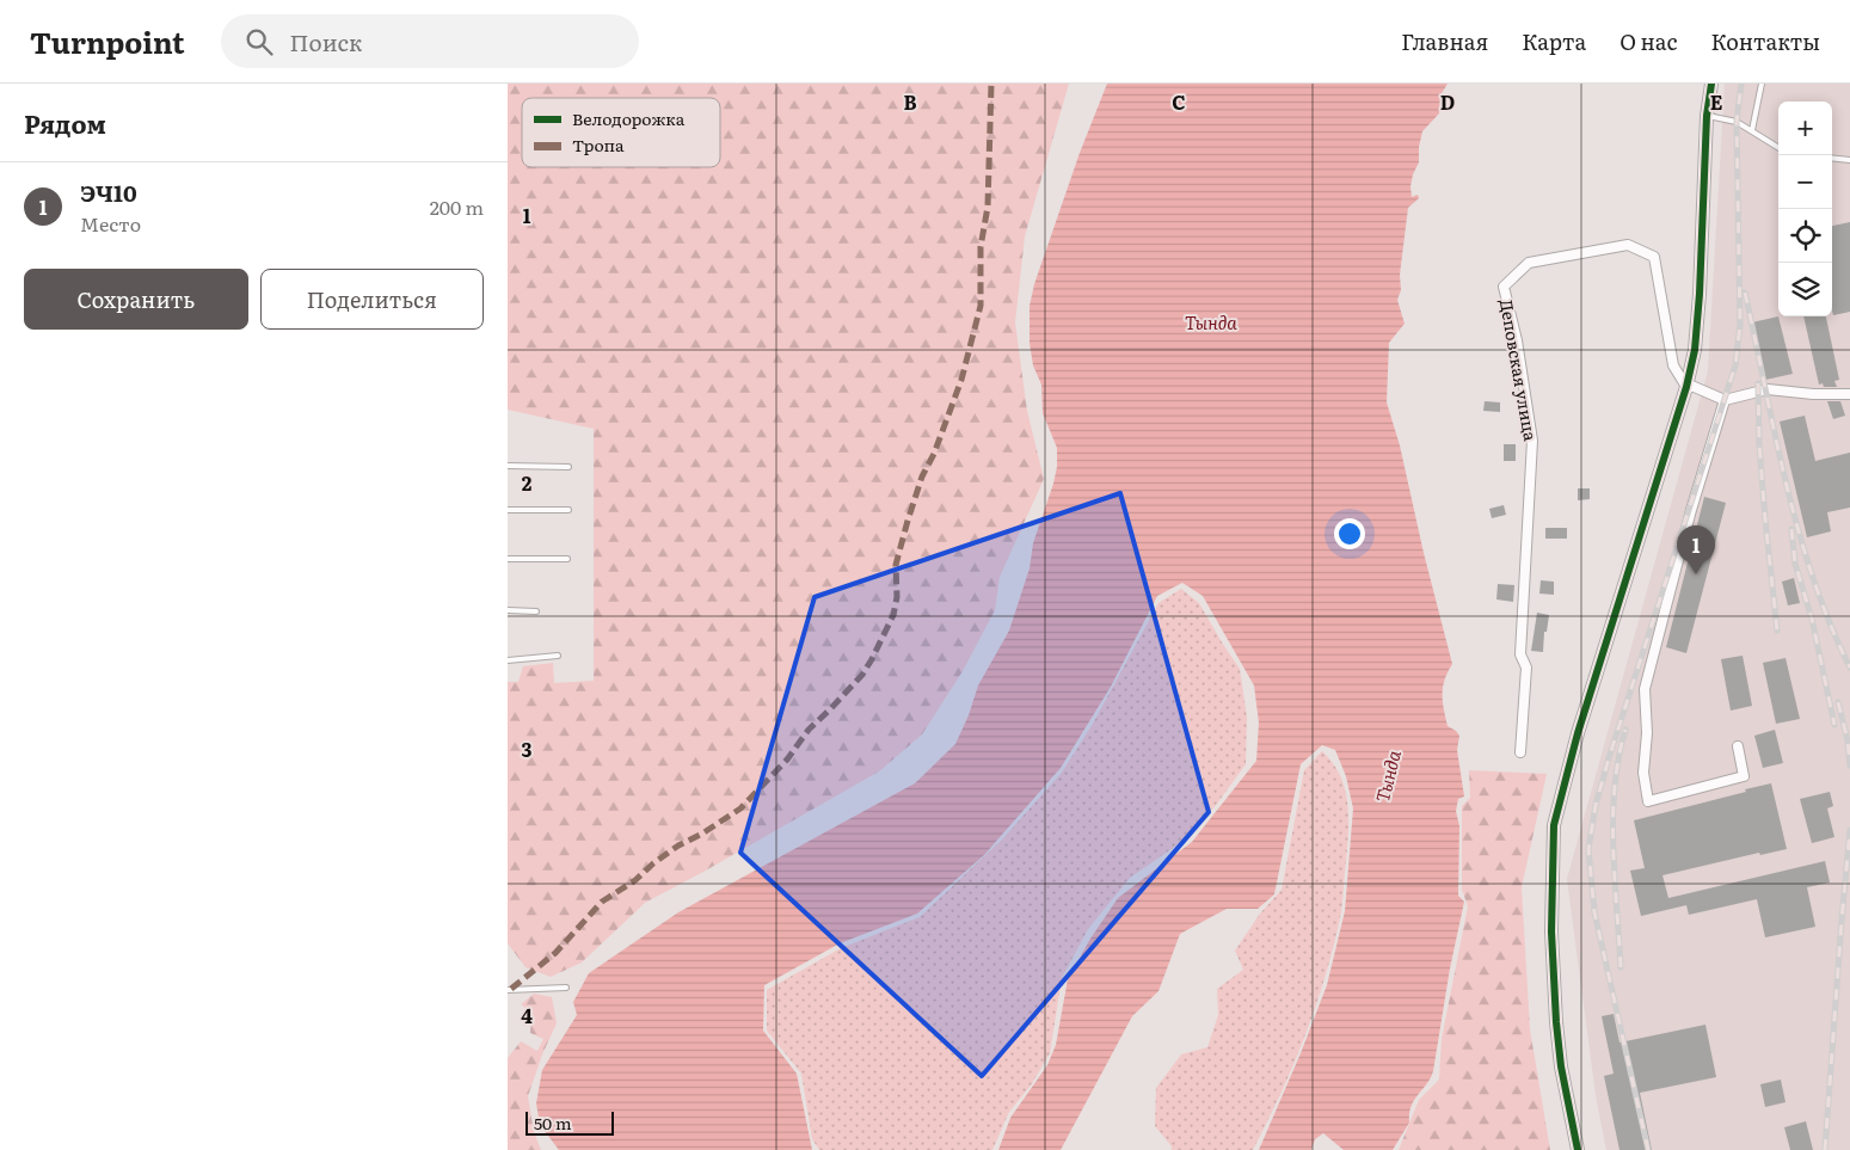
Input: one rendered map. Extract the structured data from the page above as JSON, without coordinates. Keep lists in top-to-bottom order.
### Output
{
  "streets": {
    "street": ["Деповская улица"]
  },
  "water": ["Тында"],
  "legend": ["Велодорожка", "Тропа"],
  "scale_bar": "50 m",
  "page": {
    "header": "Turnpoint",
    "search": "Поиск",
    "nav": [
      "Главная",
      "Карта",
      "О нас",
      "Контакты"
    ],
    "heading": "Рядом",
    "map_buttons": ["+", "−"],
    "list": [
      {
        "mark": "1",
        "name": "ЭЧ10",
        "note": "Место",
        "value": "200 m"
      }
    ],
    "buttons": ["Сохранить", "Поделиться"],
    "pins": "1",
    "scale": "50 m"
  },
  "grid": {
    "columns": [
      "B",
      "C",
      "D",
      "E"
    ],
    "rows": [
      "1",
      "2",
      "3",
      "4"
    ]
  }
}
